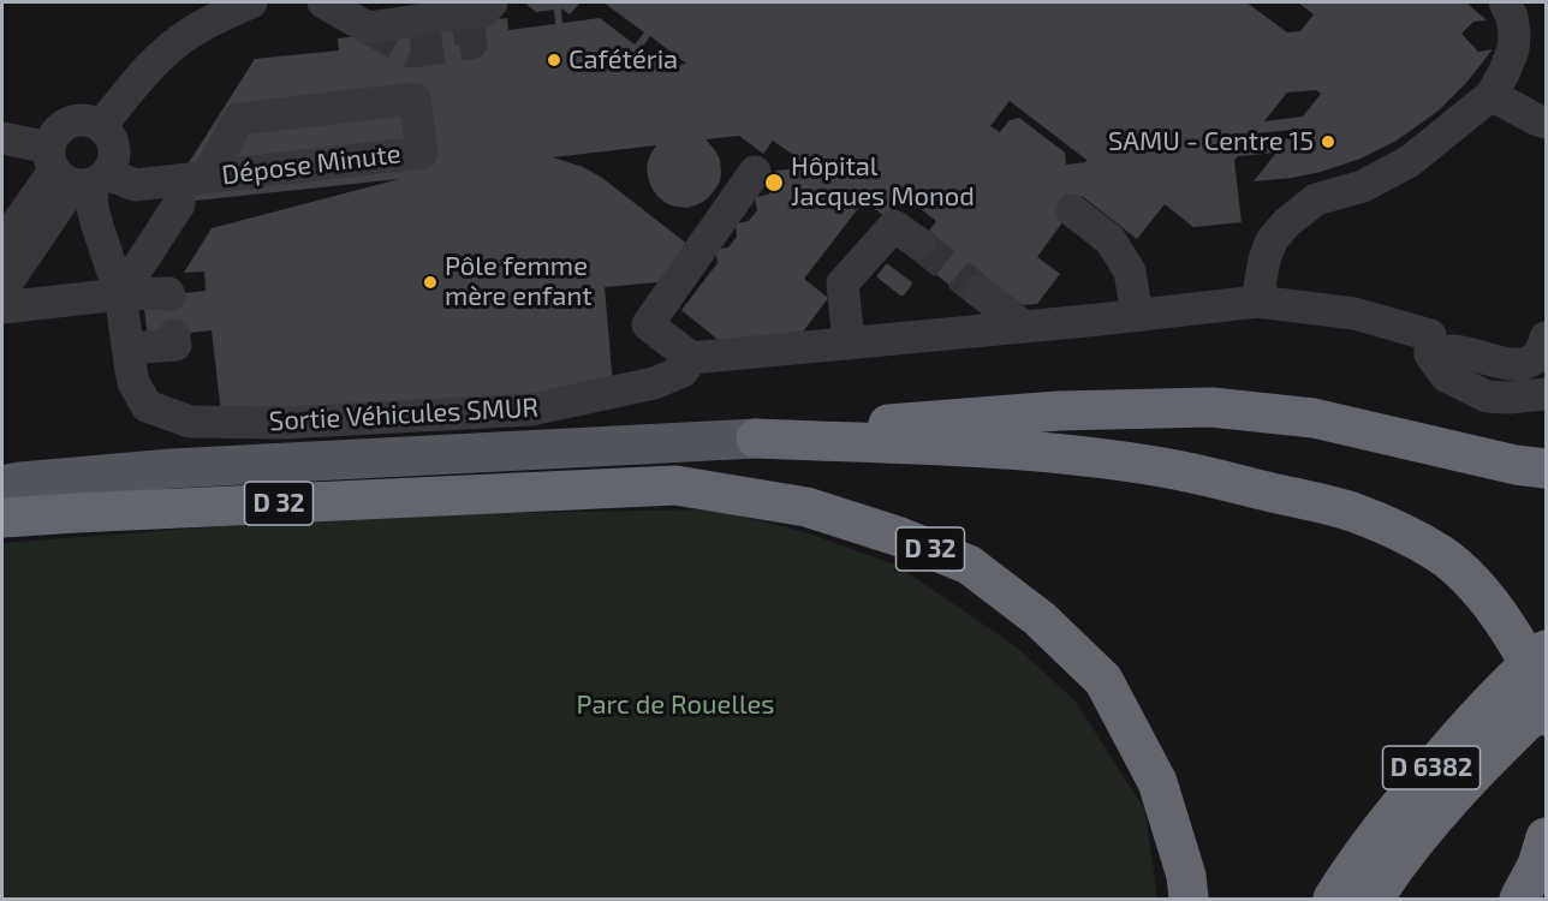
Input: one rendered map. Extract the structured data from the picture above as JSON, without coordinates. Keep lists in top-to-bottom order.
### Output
{
  "streets": {
    "highway": ["D 32", "D 6382"],
    "lane": ["Dépose Minute", "Sortie Véhicules SMUR"]
  },
  "crossings": [
    ["Dépose Minute", "Sortie Véhicules SMUR"]
  ],
  "parks": ["Parc de Rouelles"],
  "places": [
    "Cafétéria",
    "SAMU - Centre 15",
    "Hôpital Jacques Monod",
    "Pôle femme mère enfant"
  ]
}
